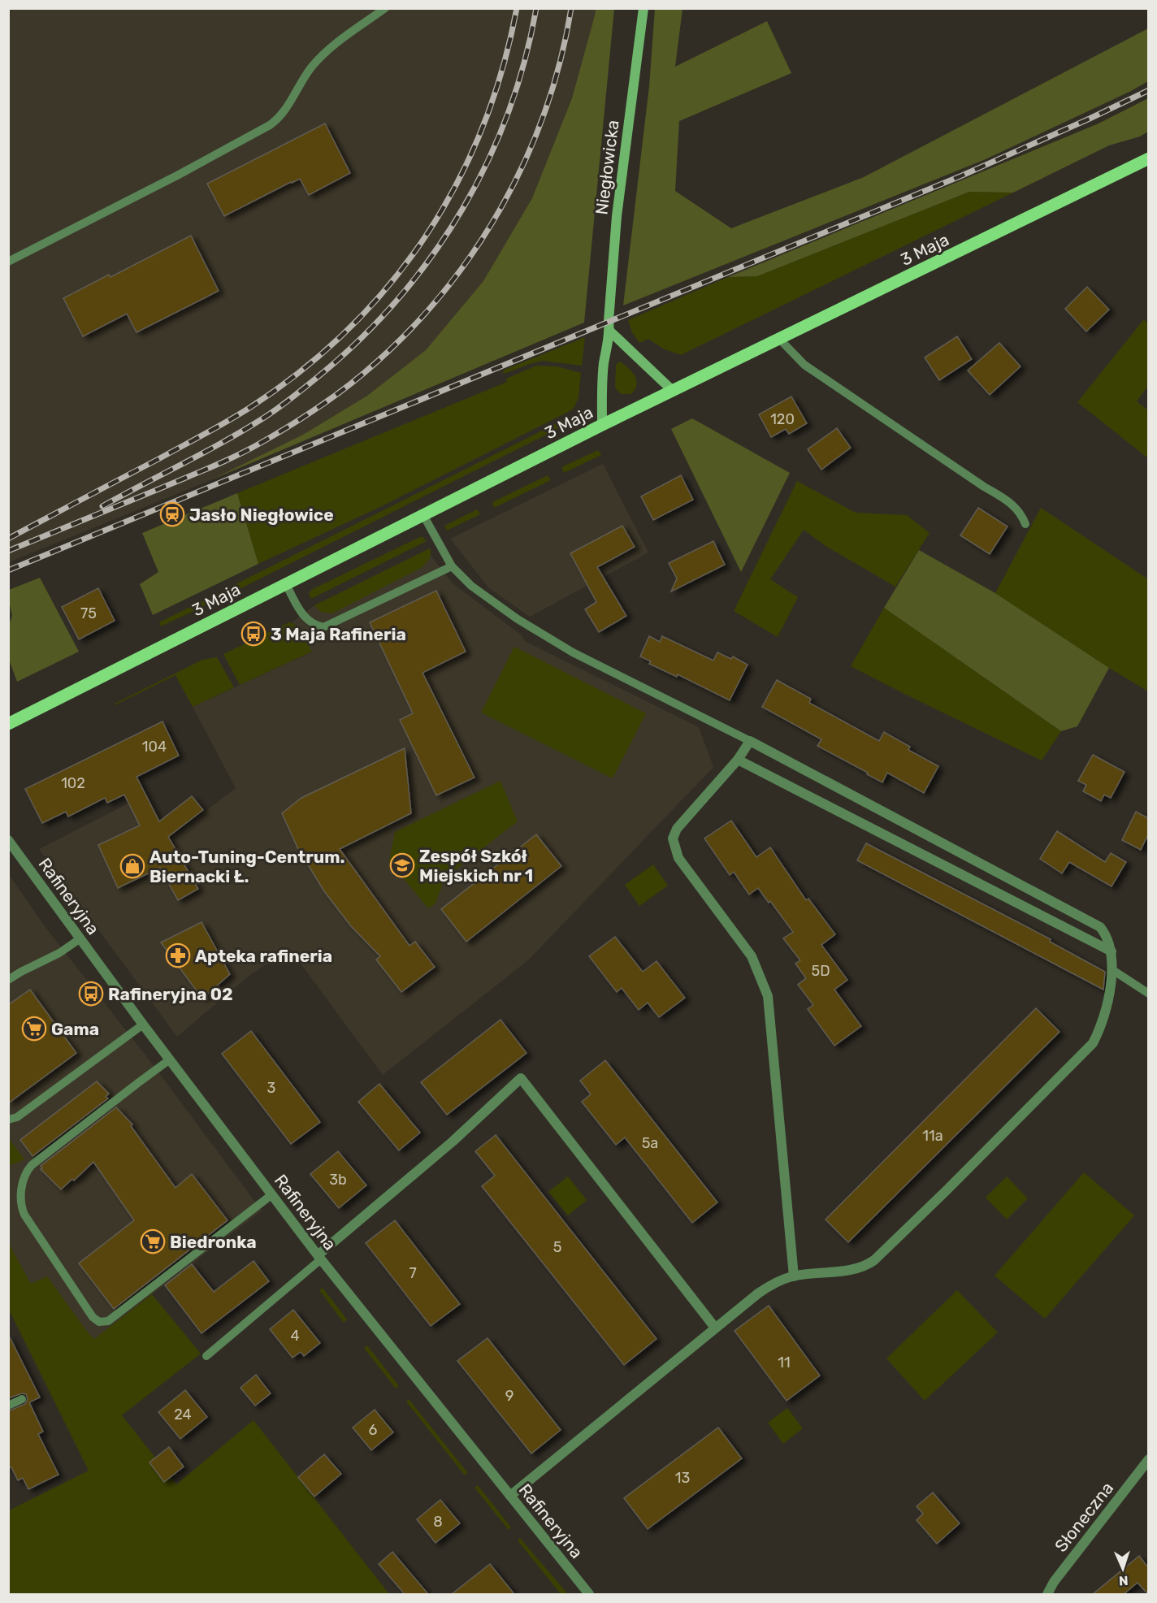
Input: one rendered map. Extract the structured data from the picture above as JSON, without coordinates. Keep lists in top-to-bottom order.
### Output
{
  "streets": {
    "main road": ["3 Maja"],
    "street": ["Niegłowicka", "Rafineryjna", "Słoneczna"]
  },
  "crossings": [
    ["Niegłowicka", "3 Maja"]
  ],
  "places": {
    "station": ["Jasło Niegłowice"],
    "bus stop": ["3 Maja Rafineria", "Rafineryjna 02"],
    "school or university": ["Zespół Szkół Miejskich nr 1"],
    "shop": ["Auto-Tuning-Centrum. Biernacki Ł."],
    "pharmacy": ["Apteka rafineria"],
    "supermarket": ["Gama", "Biedronka"]
  },
  "house_numbers": [
    "120",
    "75",
    "104",
    "102",
    "5D",
    "3",
    "11a",
    "5a",
    "3b",
    "5",
    "7",
    "4",
    "11",
    "9",
    "24",
    "6",
    "13",
    "8"
  ],
  "north": "bottom"
}
